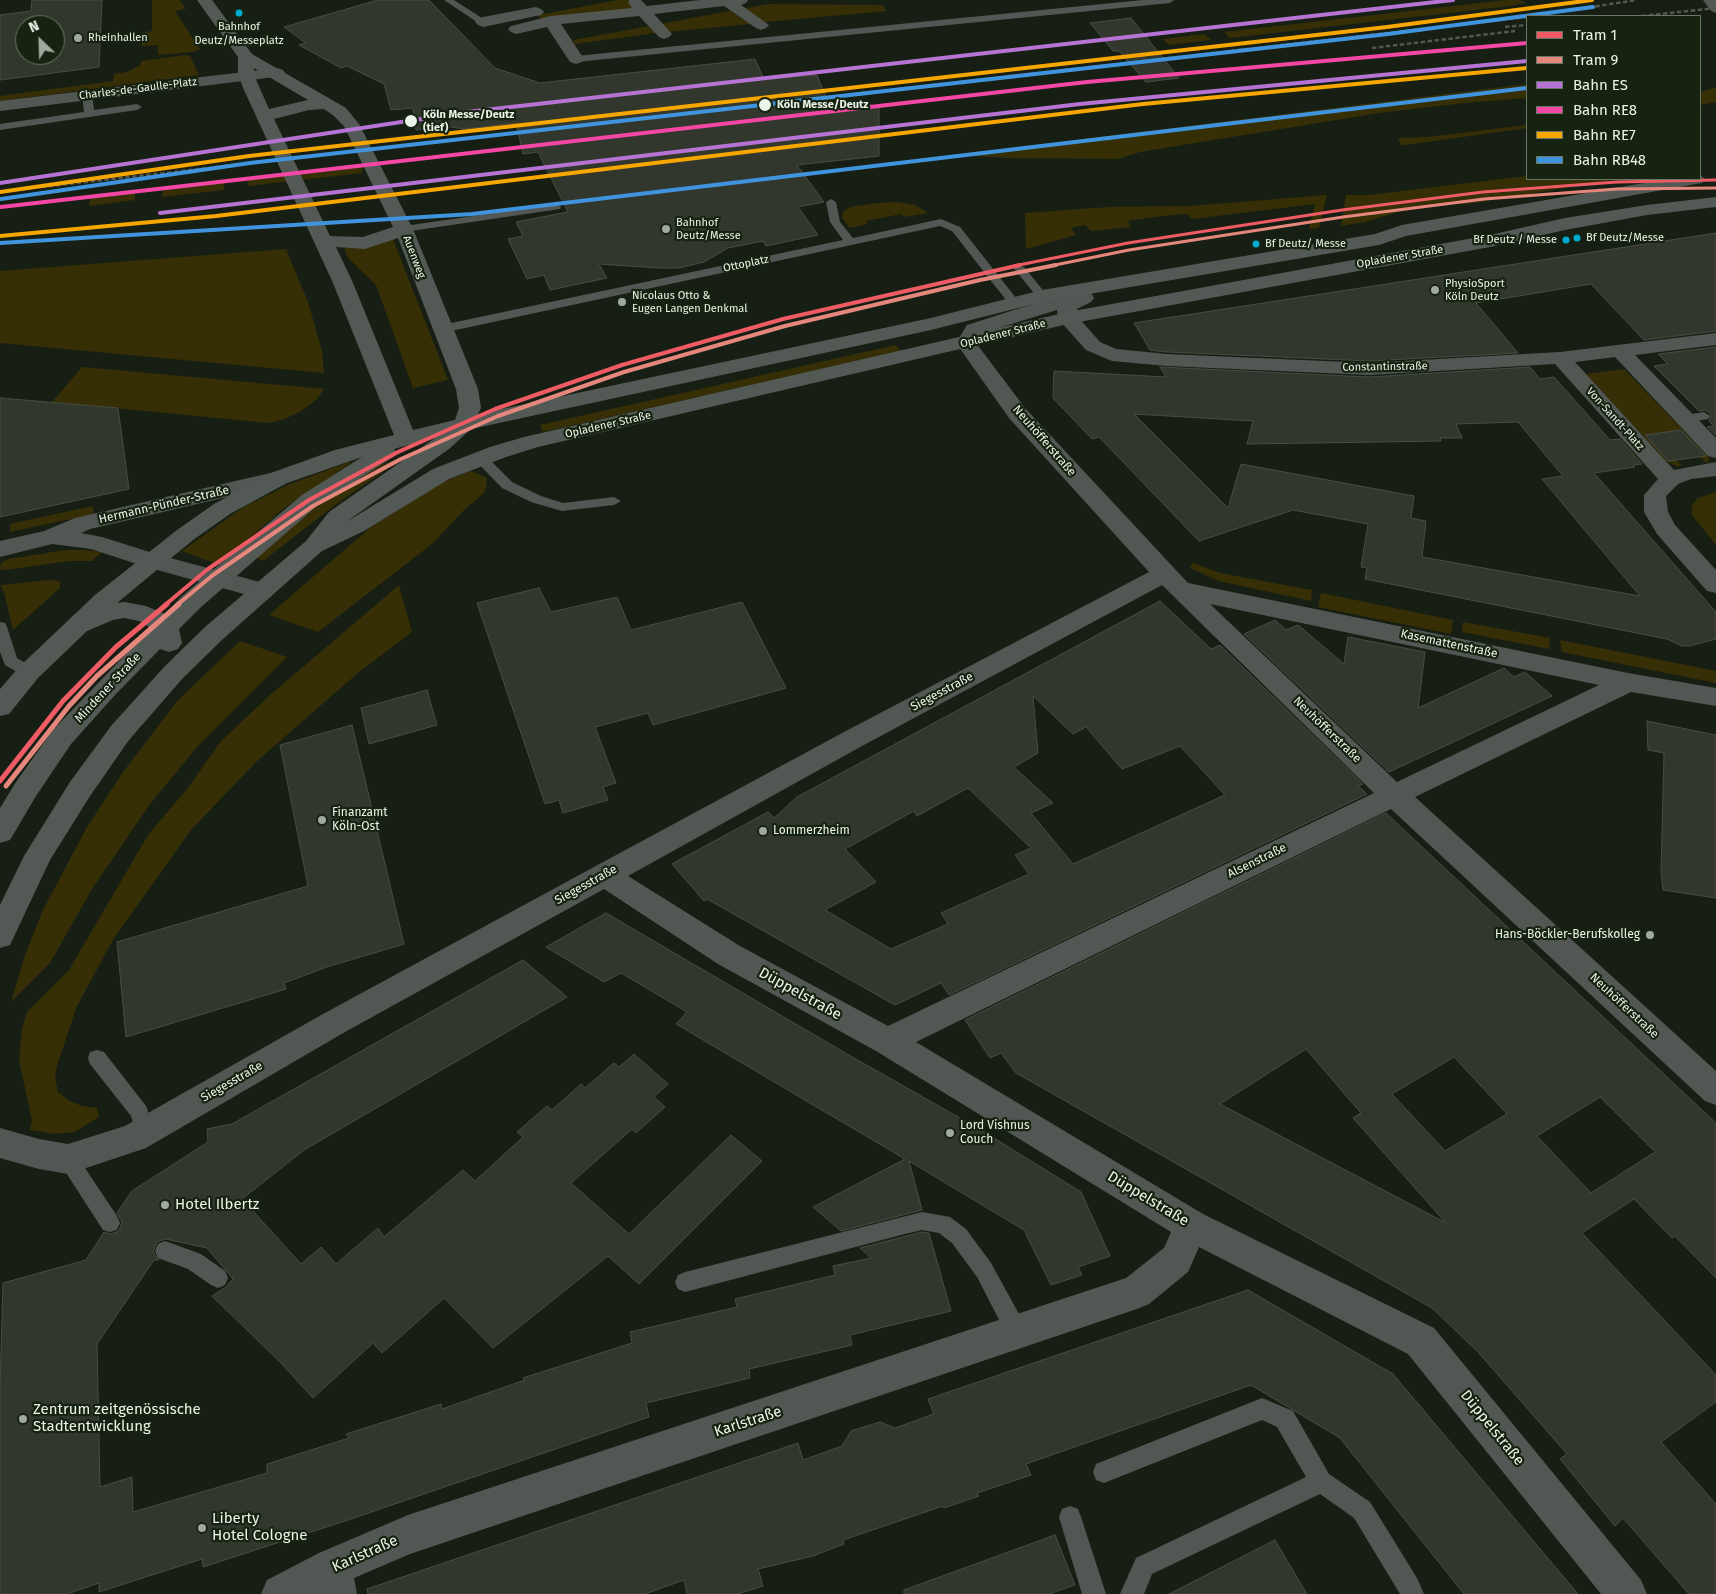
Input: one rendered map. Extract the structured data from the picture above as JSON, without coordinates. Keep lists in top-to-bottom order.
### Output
{
  "streets": {
    "main road": ["Auenweg", "Opladener Straße", "Mindener Straße"],
    "street": [
      "Charles-de-Gaulle-Platz",
      "Constantinstraße",
      "Von-Sandt-Platz",
      "Neuhöfferstraße",
      "Hermann-Pünder-Straße",
      "Kasemattenstraße",
      "Siegesstraße",
      "Alsenstraße",
      "Düppelstraße",
      "Karlstraße"
    ],
    "lane": ["Ottoplatz"]
  },
  "crossings": [
    ["Charles-de-Gaulle-Platz", "Auenweg"],
    ["Auenweg", "Opladener Straße"],
    ["Auenweg", "Ottoplatz"],
    ["Auenweg", "Mindener Straße"],
    ["Opladener Straße", "Ottoplatz"],
    ["Opladener Straße", "Constantinstraße"],
    ["Opladener Straße", "Neuhöfferstraße"],
    ["Opladener Straße", "Mindener Straße"],
    ["Constantinstraße", "Von-Sandt-Platz"],
    ["Neuhöfferstraße", "Kasemattenstraße"],
    ["Neuhöfferstraße", "Siegesstraße"],
    ["Neuhöfferstraße", "Alsenstraße"],
    ["Hermann-Pünder-Straße", "Mindener Straße"],
    ["Kasemattenstraße", "Siegesstraße"],
    ["Kasemattenstraße", "Alsenstraße"],
    ["Siegesstraße", "Düppelstraße"],
    ["Alsenstraße", "Düppelstraße"],
    ["Düppelstraße", "Karlstraße"]
  ],
  "places": [
    "Bahnhof Deutz/Messeplatz",
    "Rheinhallen",
    "Köln Messe/Deutz",
    "Köln Messe/Deutz (tief)",
    "Bahnhof Deutz/Messe",
    "Bf Deutz/Messe",
    "Bf Deutz / Messe",
    "Bf Deutz/ Messe",
    "PhysioSport Köln Deutz",
    "Nicolaus Otto & Eugen Langen Denkmal",
    "Finanzamt Köln-Ost",
    "Lommerzheim",
    "Hans-Böckler-Berufskolleg",
    "Lord Vishnus Couch",
    "Hotel Ilbertz",
    "Zentrum zeitgenössische Stadtentwicklung",
    "Liberty Hotel Cologne"
  ],
  "lines": [
    "rail line ES",
    "rail line RE7",
    "rail line RB48",
    "rail line RE8",
    "tram line 1",
    "tram line 9"
  ],
  "legend": [
    "Tram 1",
    "Tram 9",
    "Bahn ES",
    "Bahn RE8",
    "Bahn RE7",
    "Bahn RB48"
  ],
  "north": "top left"
}
